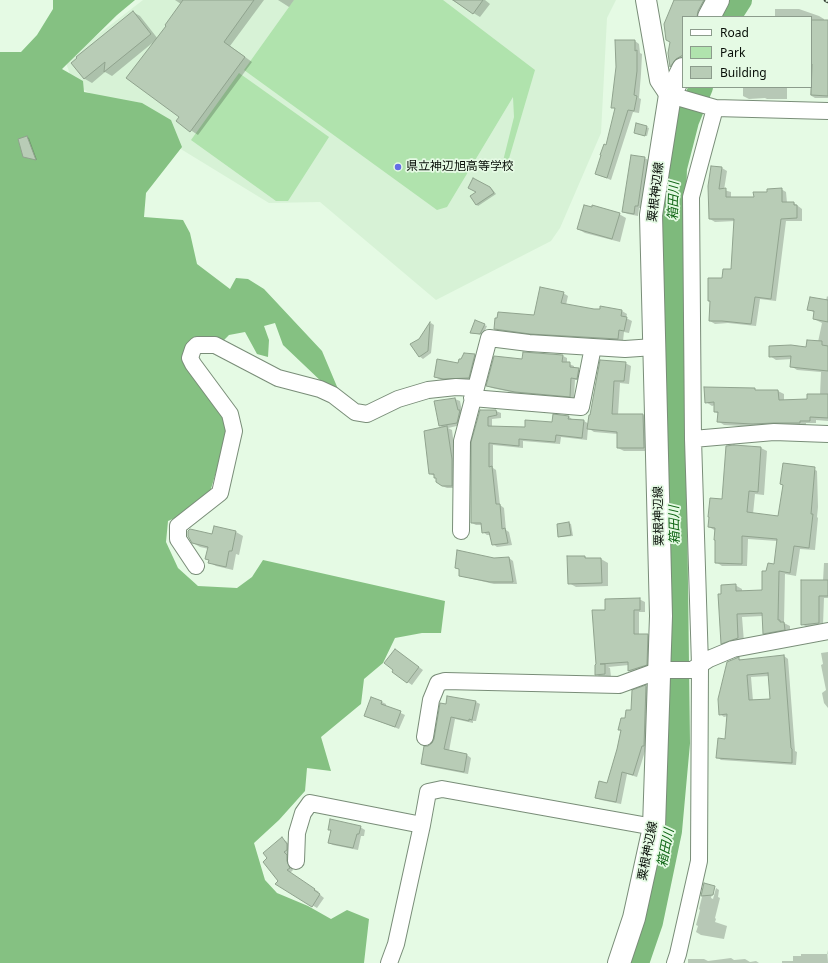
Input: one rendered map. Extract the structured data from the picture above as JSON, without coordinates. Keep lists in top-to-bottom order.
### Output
{
  "streets": {
    "main road": ["粟根神辺線"]
  },
  "water": ["箱田川"],
  "places": ["県立神辺旭高等学校"],
  "legend": ["Road", "Park", "Building"]
}
